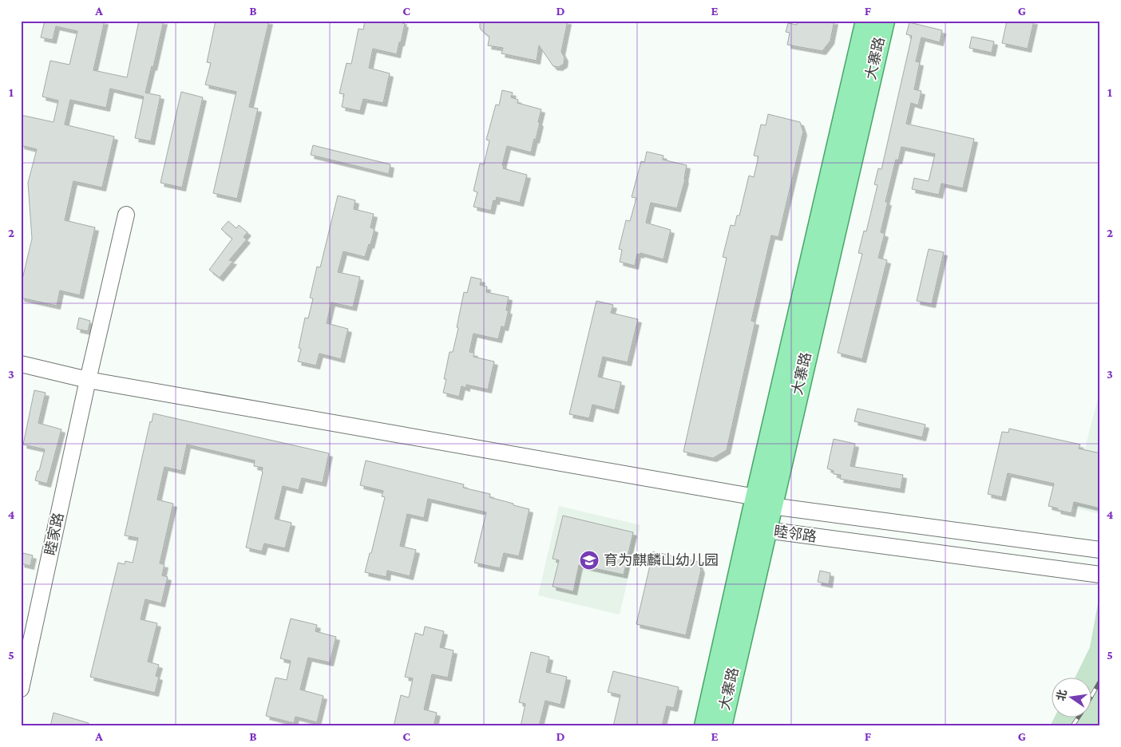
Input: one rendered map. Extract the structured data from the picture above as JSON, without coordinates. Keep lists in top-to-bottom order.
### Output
{
  "streets": {
    "main road": ["大寨路"],
    "street": ["睦家路", "睦邻路"]
  },
  "crossings": [
    ["大寨路", "睦邻路"]
  ],
  "places": {
    "school or university": ["育为麒麟山幼儿园"]
  },
  "north": "left",
  "grid": {
    "columns": [
      "A",
      "B",
      "C",
      "D",
      "E",
      "F",
      "G"
    ],
    "rows": [
      "1",
      "2",
      "3",
      "4",
      "5"
    ]
  }
}
